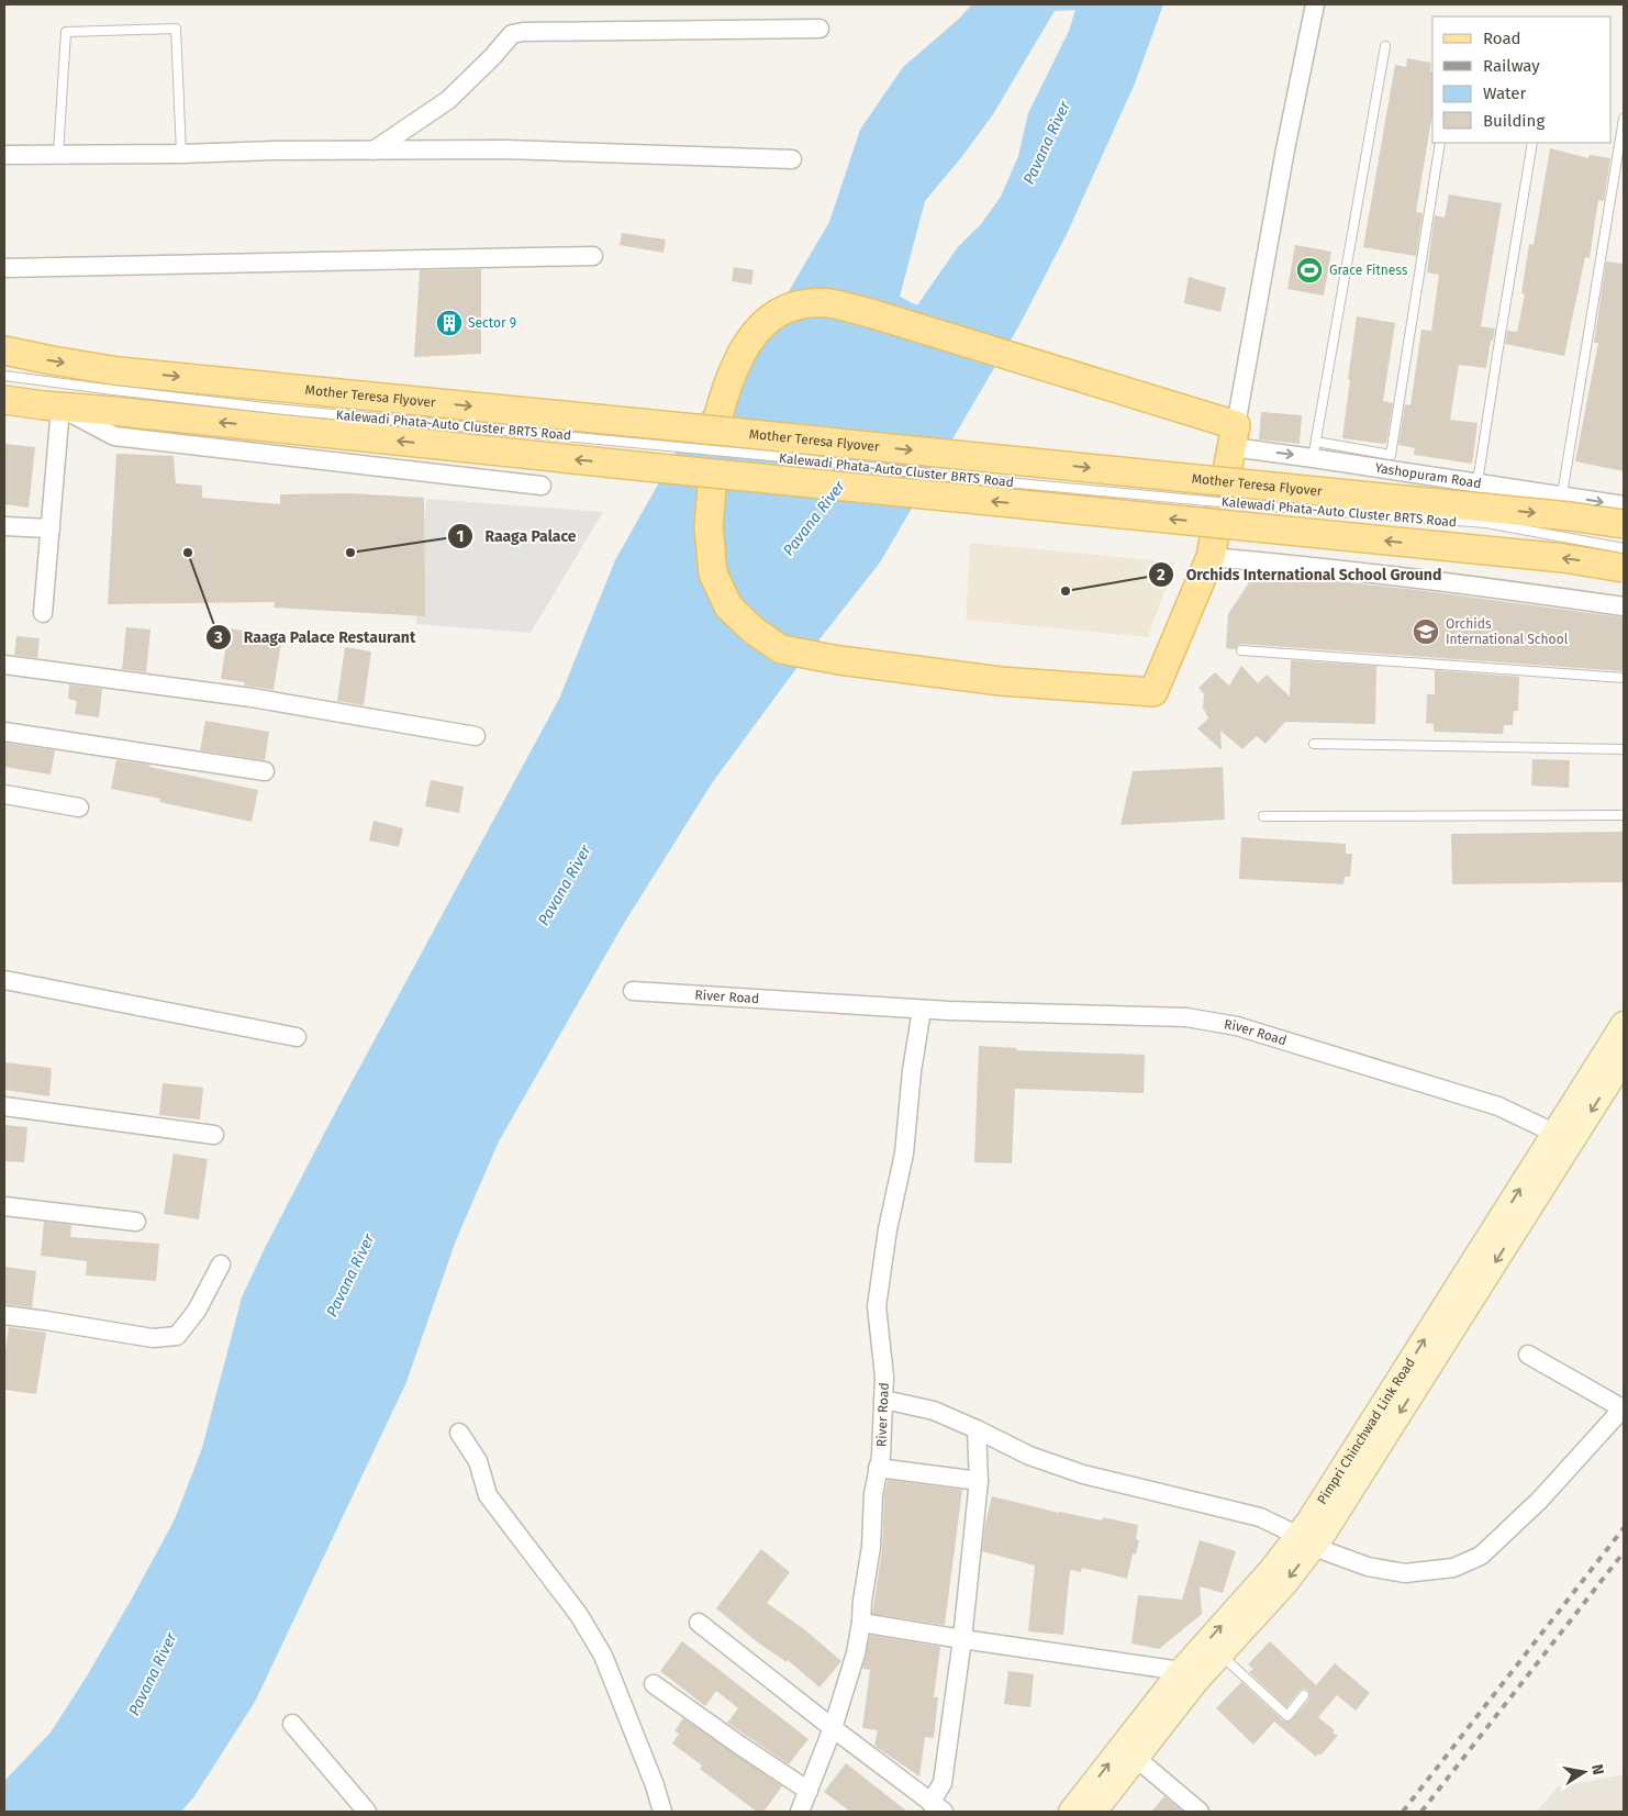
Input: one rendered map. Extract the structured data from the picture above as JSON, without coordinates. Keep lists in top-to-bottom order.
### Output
{
  "streets": {
    "main road": ["Mother Teresa Flyover", "Pimpri Chinchwad Link Road"],
    "street": ["Yashopuram Road", "River Road"],
    "lane": ["Kalewadi Phata-Auto Cluster BRTS Road"]
  },
  "crossings": [
    ["Mother Teresa Flyover", "Kalewadi Phata-Auto Cluster BRTS Road"],
    ["River Road", "Pimpri Chinchwad Link Road"]
  ],
  "water": ["Pavana River"],
  "places": {
    "sports": ["Grace Fitness"],
    "building": ["Sector 9"],
    "other": ["Raaga Palace Restaurant", "Raaga Palace", "Orchids International School Ground"],
    "school or university": ["Orchids International School"]
  },
  "legend": [
    "Road",
    "Railway",
    "Water",
    "Building"
  ],
  "north": "right"
}
